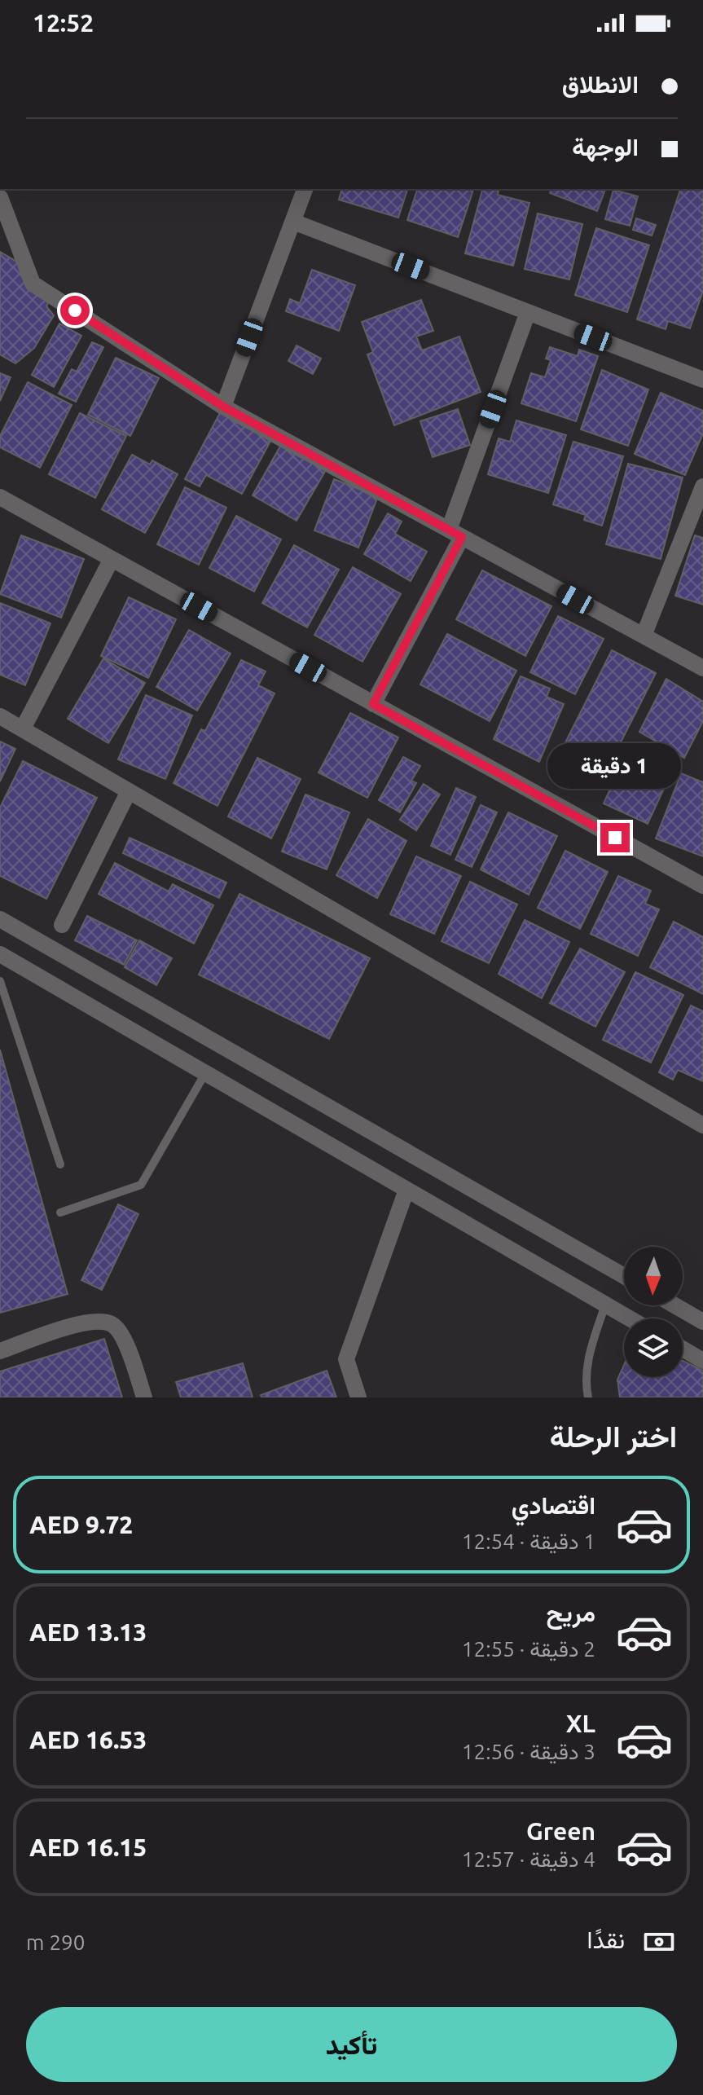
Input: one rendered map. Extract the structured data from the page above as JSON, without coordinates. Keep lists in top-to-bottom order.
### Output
{
  "north": "bottom",
  "page": {
    "status": "12:52",
    "banner": ["الانطلاق", "الوجهة"],
    "bubble": "1 دقيقة",
    "heading": "اختر الرحلة",
    "list": [
      {
        "name": "اقتصادي",
        "note": "1 دقيقة · 12:54",
        "value": "AED 9.72"
      },
      {
        "name": "مريح",
        "note": "2 دقيقة · 12:55",
        "value": "AED 13.13"
      },
      {
        "name": "XL",
        "note": "3 دقيقة · 12:56",
        "value": "AED 16.53"
      },
      {
        "name": "Green",
        "note": "4 دقيقة · 12:57",
        "value": "AED 16.15"
      }
    ],
    "pay": ["نقدًا", "290 m"],
    "buttons": "تأكيد"
  }
}
